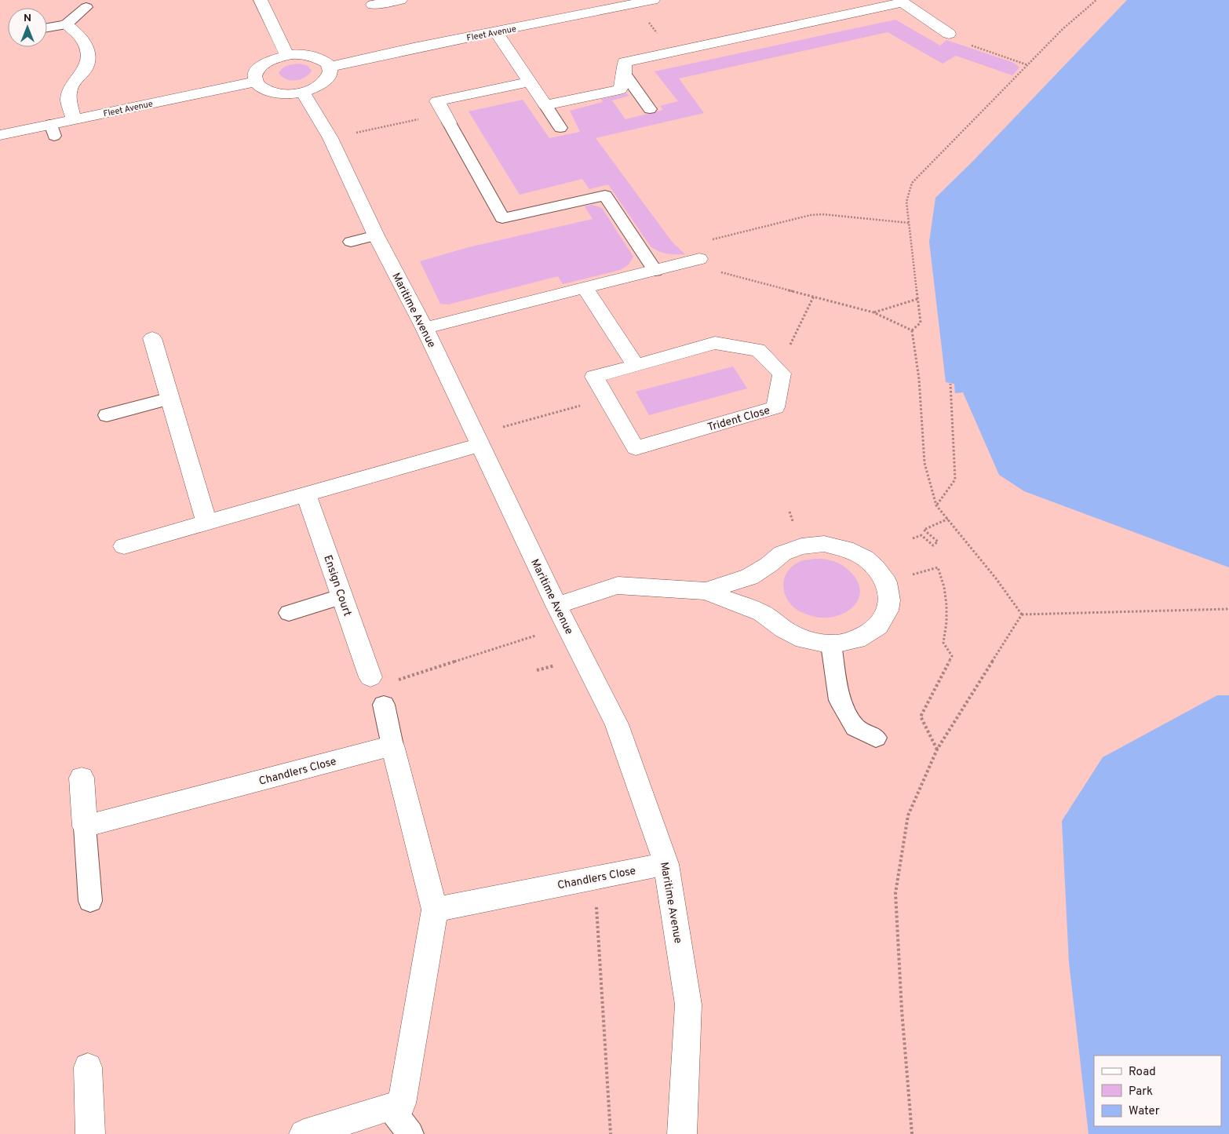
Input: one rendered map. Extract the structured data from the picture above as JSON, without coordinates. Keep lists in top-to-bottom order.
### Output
{
  "streets": {
    "street": [
      "Fleet Avenue",
      "Maritime Avenue",
      "Trident Close",
      "Ensign Court",
      "Chandlers Close"
    ]
  },
  "crossings": [
    ["Maritime Avenue", "Chandlers Close"]
  ],
  "legend": ["Road", "Park", "Water"],
  "north": "top"
}
